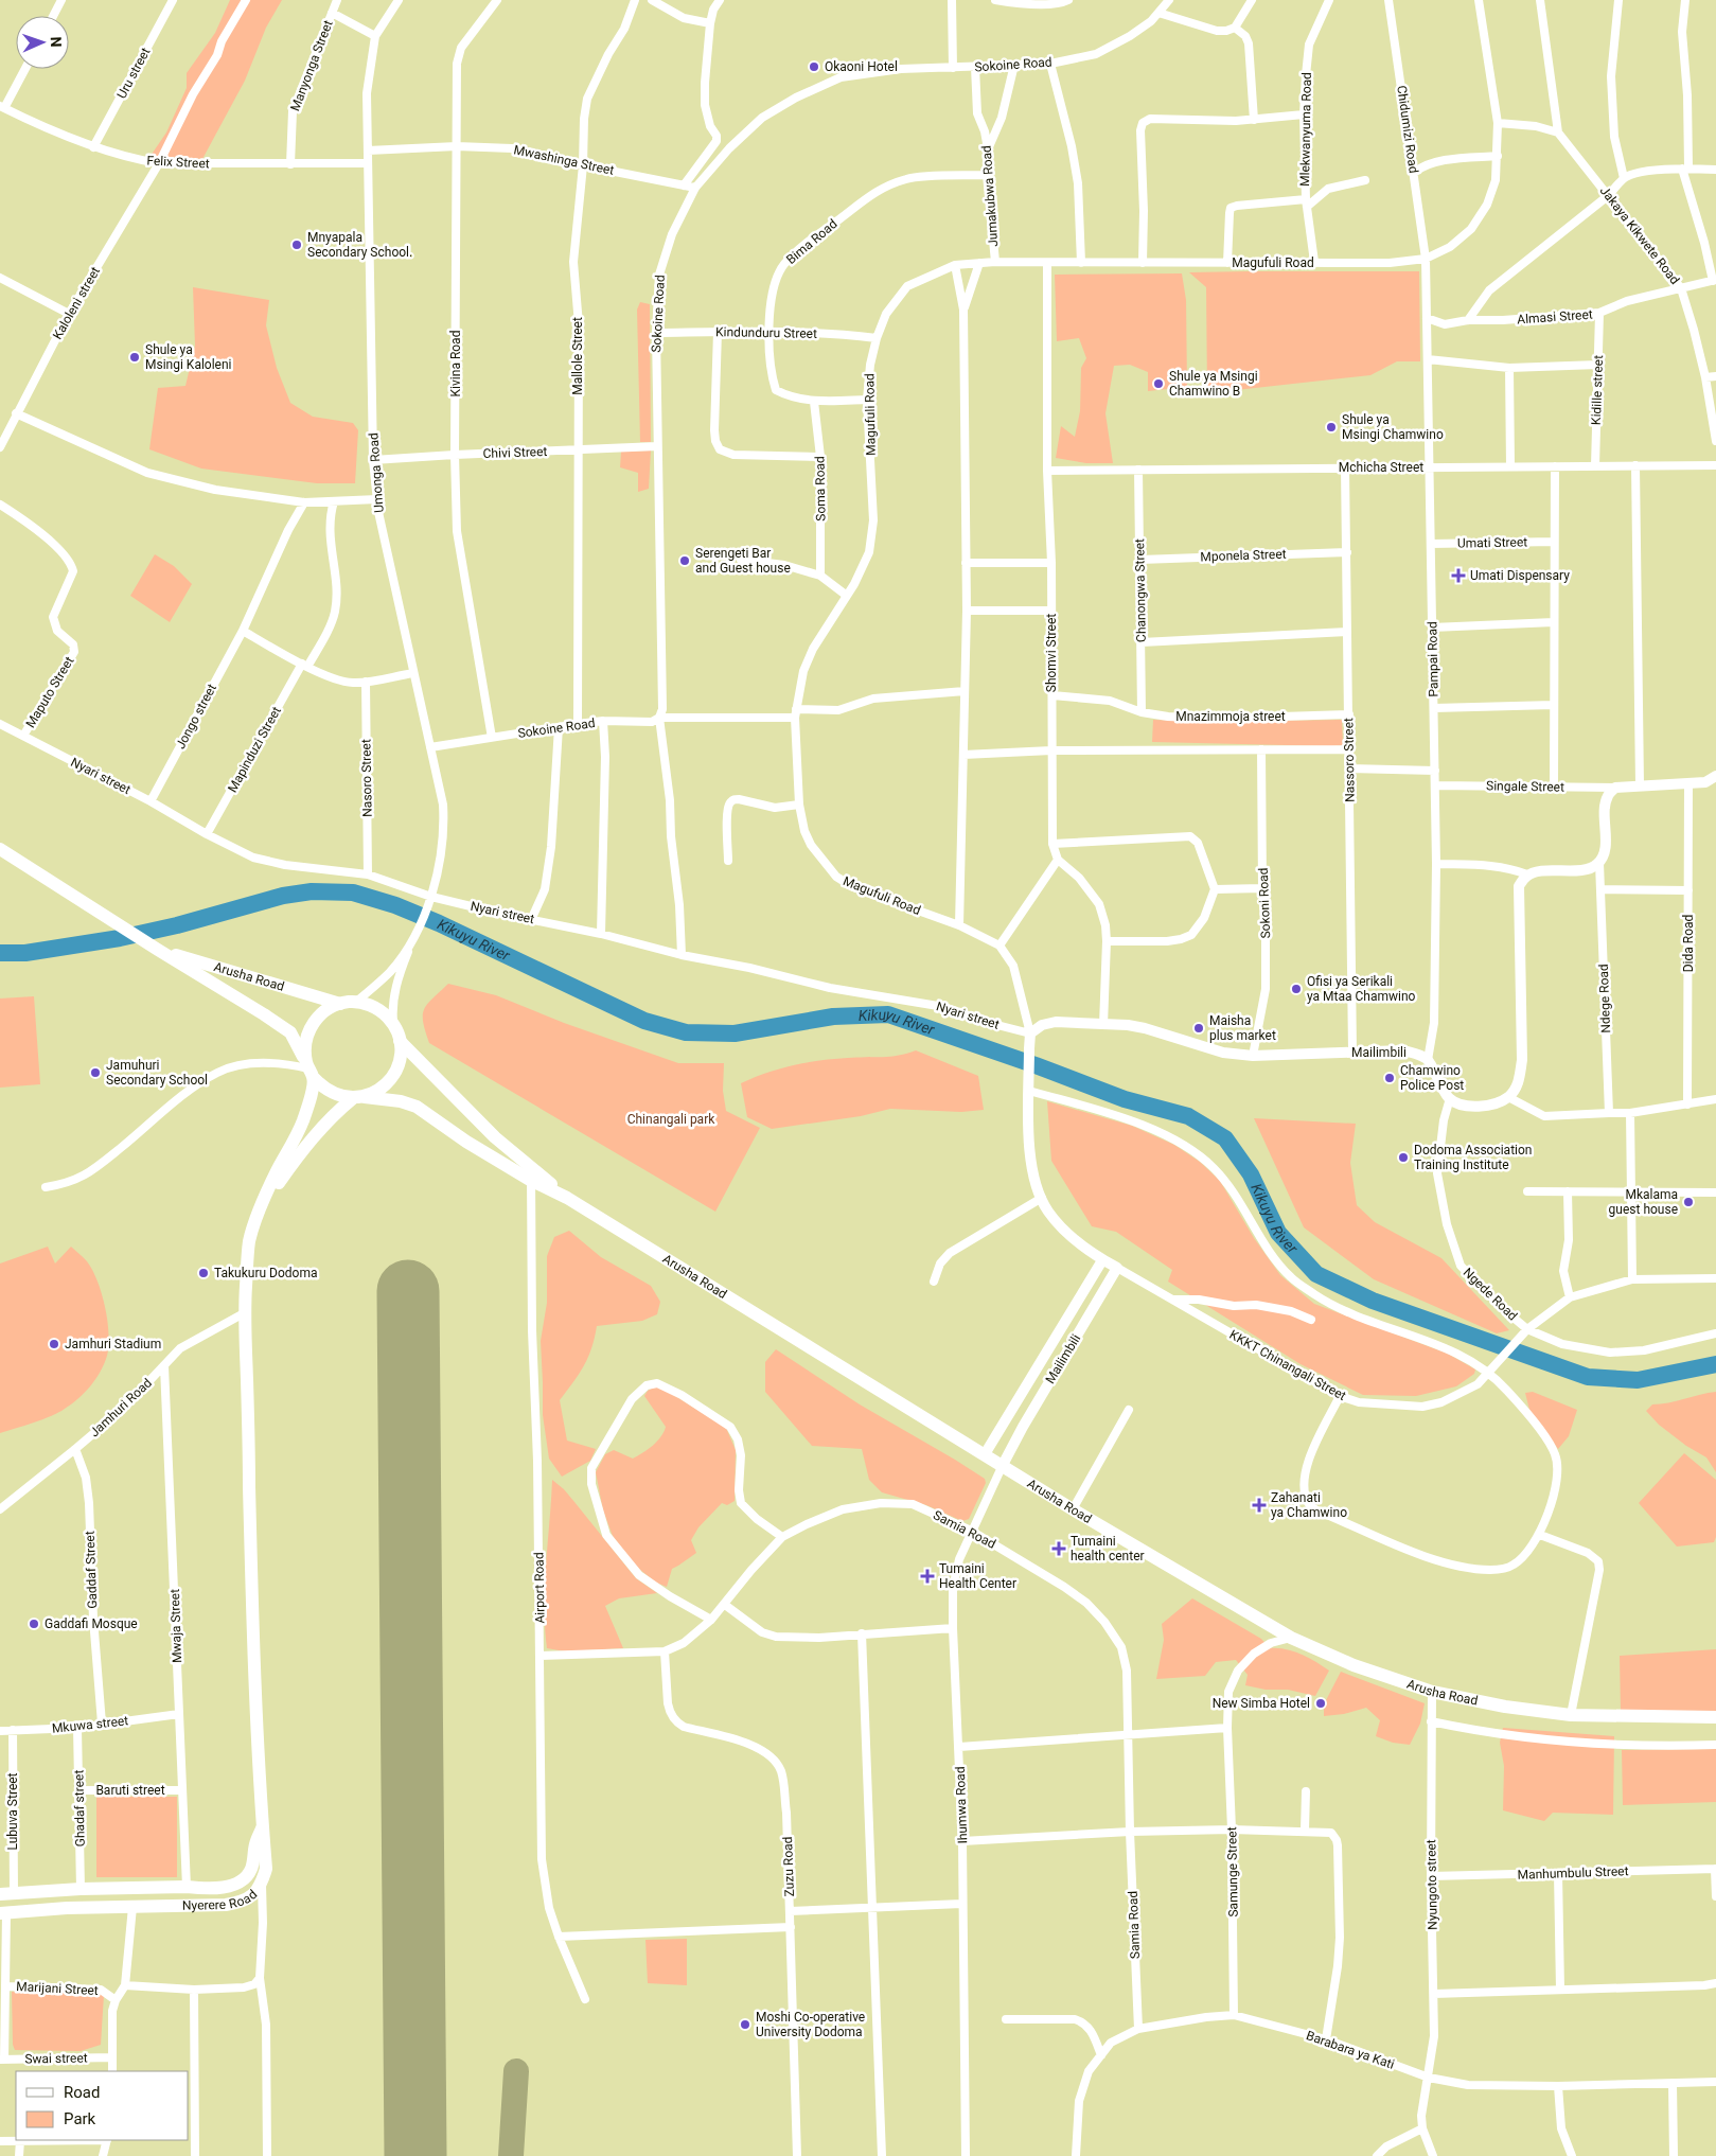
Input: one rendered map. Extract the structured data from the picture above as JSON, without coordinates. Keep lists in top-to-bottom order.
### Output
{
  "streets": {
    "highway": ["Arusha Road", "Nyerere Road"],
    "street": [
      "Sokoine Road",
      "Manyonga Street",
      "Uru street",
      "Mlekwanyuma Road",
      "Chidumizi Road",
      "Mwashinga Street",
      "Felix Street",
      "Jumakubwa Road",
      "Jakaya Kikwete Road",
      "Bima Road",
      "Magufuli Road",
      "Kaloleni street",
      "Almasi Street",
      "Kindunduru Street",
      "Mallole Street",
      "Kivina Road",
      "Kidille street",
      "Chivi Street",
      "Mchicha Street",
      "Umonga Road",
      "Soma Road",
      "Umati Street",
      "Mponela Street",
      "Chanongwa Street",
      "Shomvi Street",
      "Pampai Road",
      "Maputo Street",
      "Jongo street",
      "Mnazimmoja street",
      "Mapinduzi Street",
      "Nassoro Street",
      "Nyari street",
      "Nasoro Street",
      "Singale Street",
      "Sokoni Road",
      "Dida Road",
      "Ndege Road",
      "Mailimbili",
      "Ngede Road",
      "KKKT Chinangali Street",
      "Jamhuri Road",
      "Samia Road",
      "Gaddaf Street",
      "Airport Road",
      "Mwaja Street",
      "Mkuwa street",
      "Baruti street",
      "Ihumwa Road",
      "Ghadaf street",
      "Lubuva Street",
      "Zuzu Road",
      "Samunge Street",
      "Manhumbulu Street",
      "Nyungoto street",
      "Marijani Street",
      "Barabara ya Kati",
      "Swai street"
    ]
  },
  "crossings": [
    ["Sokoine Road", "Mwashinga Street"],
    ["Sokoine Road", "Jumakubwa Road"],
    ["Sokoine Road", "Kindunduru Street"],
    ["Sokoine Road", "Mallole Street"],
    ["Sokoine Road", "Kivina Road"],
    ["Sokoine Road", "Chivi Street"],
    ["Sokoine Road", "Umonga Road"],
    ["Manyonga Street", "Felix Street"],
    ["Uru street", "Felix Street"],
    ["Mlekwanyuma Road", "Magufuli Road"],
    ["Chidumizi Road", "Magufuli Road"],
    ["Chidumizi Road", "Pampai Road"],
    ["Mwashinga Street", "Mallole Street"],
    ["Mwashinga Street", "Kivina Road"],
    ["Mwashinga Street", "Umonga Road"],
    ["Felix Street", "Kaloleni street"],
    ["Felix Street", "Umonga Road"],
    ["Jumakubwa Road", "Bima Road"],
    ["Jumakubwa Road", "Magufuli Road"],
    ["Jakaya Kikwete Road", "Almasi Street"],
    ["Bima Road", "Magufuli Road"],
    ["Bima Road", "Kindunduru Street"],
    ["Bima Road", "Soma Road"],
    ["Magufuli Road", "Kindunduru Street"],
    ["Magufuli Road", "Shomvi Street"],
    ["Magufuli Road", "Pampai Road"],
    ["Almasi Street", "Kidille street"],
    ["Almasi Street", "Pampai Road"],
    ["Mallole Street", "Chivi Street"],
    ["Kivina Road", "Chivi Street"],
    ["Kidille street", "Mchicha Street"],
    ["Chivi Street", "Umonga Road"],
    ["Mchicha Street", "Chanongwa Street"],
    ["Mchicha Street", "Shomvi Street"],
    ["Mchicha Street", "Pampai Road"],
    ["Mchicha Street", "Nassoro Street"],
    ["Umonga Road", "Nyari street"],
    ["Umonga Road", "Arusha Road"],
    ["Umati Street", "Pampai Road"],
    ["Mponela Street", "Chanongwa Street"],
    ["Mponela Street", "Nassoro Street"],
    ["Chanongwa Street", "Mnazimmoja street"],
    ["Shomvi Street", "Mnazimmoja street"],
    ["Pampai Road", "Singale Street"],
    ["Pampai Road", "Mailimbili"],
    ["Maputo Street", "Nyari street"],
    ["Jongo street", "Nyari street"],
    ["Mnazimmoja street", "Nassoro Street"],
    ["Mapinduzi Street", "Nyari street"],
    ["Nassoro Street", "Mailimbili"],
    ["Nyari street", "Nasoro Street"],
    ["Nyari street", "Mailimbili"],
    ["Sokoni Road", "Mailimbili"],
    ["Arusha Road", "Mailimbili"],
    ["Arusha Road", "Airport Road"],
    ["Arusha Road", "Ihumwa Road"],
    ["Arusha Road", "Samunge Street"],
    ["Arusha Road", "Nyungoto street"],
    ["Mailimbili", "KKKT Chinangali Street"],
    ["Mailimbili", "Ihumwa Road"],
    ["Ngede Road", "KKKT Chinangali Street"],
    ["Jamhuri Road", "Gaddaf Street"],
    ["Jamhuri Road", "Mwaja Street"],
    ["Samia Road", "Airport Road"],
    ["Samia Road", "Ihumwa Road"],
    ["Samia Road", "Zuzu Road"],
    ["Samia Road", "Barabara ya Kati"],
    ["Gaddaf Street", "Mkuwa street"],
    ["Mwaja Street", "Mkuwa street"],
    ["Mwaja Street", "Baruti street"],
    ["Mwaja Street", "Nyerere Road"],
    ["Mkuwa street", "Ghadaf street"],
    ["Mkuwa street", "Lubuva Street"],
    ["Baruti street", "Ghadaf street"],
    ["Ghadaf street", "Nyerere Road"],
    ["Lubuva Street", "Nyerere Road"],
    ["Samunge Street", "Barabara ya Kati"],
    ["Manhumbulu Street", "Nyungoto street"],
    ["Nyungoto street", "Barabara ya Kati"],
    ["Nyerere Road", "Marijani Street"]
  ],
  "water": ["Kikuyu River"],
  "parks": ["Chinangali park"],
  "places": {
    "other": [
      "Okaoni Hotel",
      "Mnyapala Secondary School.",
      "Shule ya Msingi Kaloleni",
      "Shule ya Msingi Chamwino B",
      "Shule ya Msingi Chamwino",
      "Serengeti Bar and Guest house",
      "Ofisi ya Serikali ya Mtaa Chamwino",
      "Maisha plus market",
      "Jamuhuri Secondary School",
      "Chamwino Police Post",
      "Dodoma Association Training Institute",
      "Mkalama guest house",
      "Takukuru Dodoma",
      "Jamhuri Stadium",
      "Gaddafi Mosque",
      "New Simba Hotel",
      "Moshi Co-operative University Dodoma"
    ],
    "health": [
      "Umati Dispensary",
      "Zahanati ya Chamwino",
      "Tumaini health center",
      "Tumaini Health Center"
    ]
  },
  "legend": ["Road", "Park"],
  "north": "right"
}
